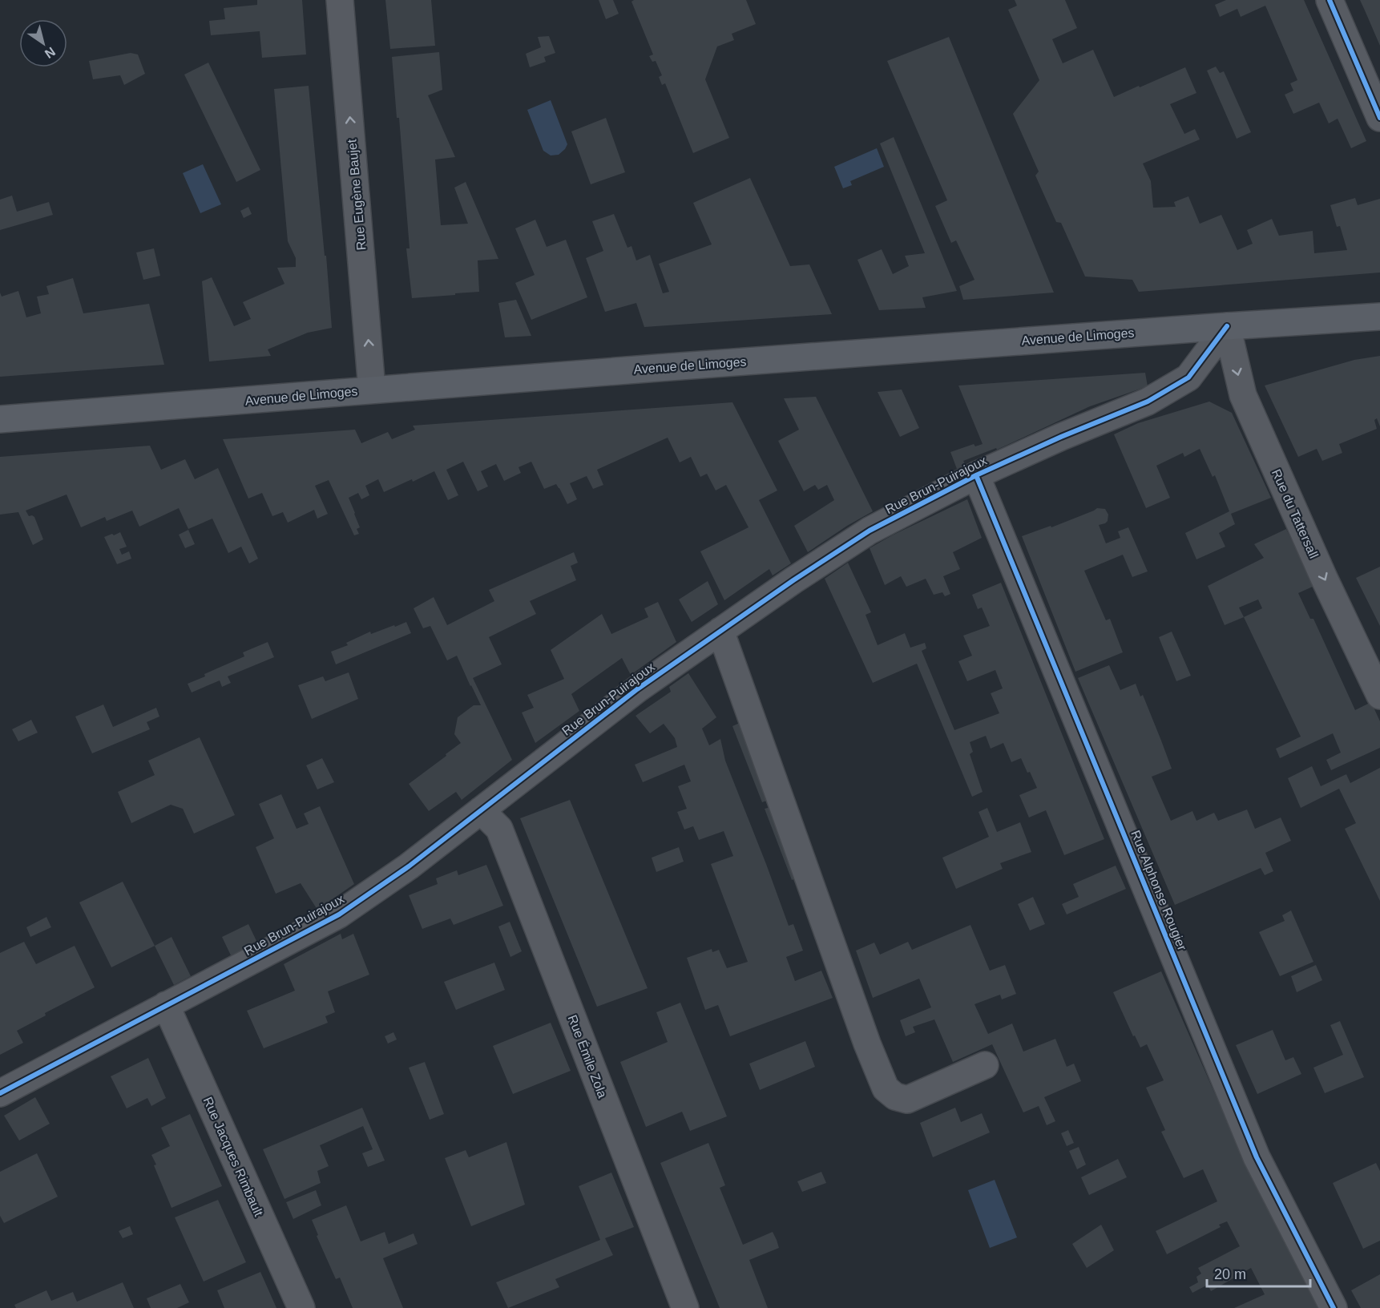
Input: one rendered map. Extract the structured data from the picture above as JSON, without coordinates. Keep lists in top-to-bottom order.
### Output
{
  "streets": {
    "main road": ["Avenue de Limoges"],
    "street": [
      "Rue Eugène Baujet",
      "Rue Brun-Puirajoux",
      "Rue du Tattersall",
      "Rue Alphonse Rougier",
      "Rue Émile Zola",
      "Rue Jacques Rimbault"
    ]
  },
  "crossings": [
    ["Rue Eugène Baujet", "Avenue de Limoges"],
    ["Avenue de Limoges", "Rue Brun-Puirajoux"],
    ["Avenue de Limoges", "Rue du Tattersall"],
    ["Rue Brun-Puirajoux", "Rue du Tattersall"],
    ["Rue Brun-Puirajoux", "Rue Alphonse Rougier"],
    ["Rue Brun-Puirajoux", "Rue Émile Zola"],
    ["Rue Brun-Puirajoux", "Rue Jacques Rimbault"]
  ],
  "one_way": ["Rue Eugène Baujet", "Rue du Tattersall"],
  "scale_bar": "20 m",
  "north": "bottom right"
}
